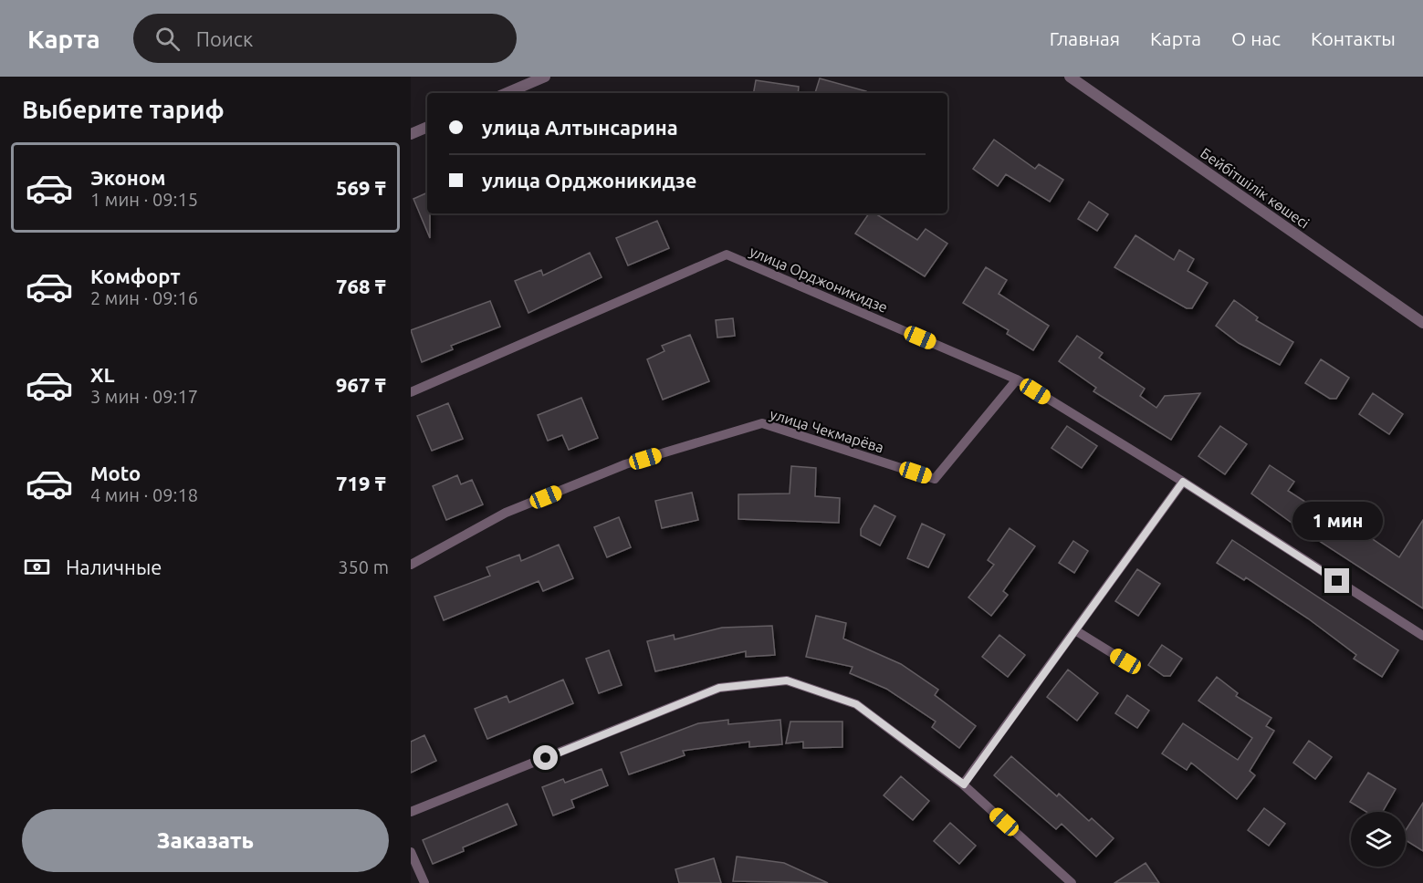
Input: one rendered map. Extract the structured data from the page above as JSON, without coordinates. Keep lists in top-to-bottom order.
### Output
{
  "streets": {
    "street": ["Бейбітшілік көшесі"],
    "lane": ["улица Орджоникидзе", "улица Чекмарёва"]
  },
  "crossings": [
    ["улица Орджоникидзе", "улица Чекмарёва"]
  ],
  "page": {
    "header": "Карта",
    "search": "Поиск",
    "nav": [
      "Главная",
      "Карта",
      "О нас",
      "Контакты"
    ],
    "heading": "Выберите тариф",
    "banner": ["улица Алтынсарина", "улица Орджоникидзе"],
    "list": [
      {
        "name": "Эконом",
        "note": "1 мин · 09:15",
        "value": "569 ₸"
      },
      {
        "name": "Комфорт",
        "note": "2 мин · 09:16",
        "value": "768 ₸"
      },
      {
        "name": "XL",
        "note": "3 мин · 09:17",
        "value": "967 ₸"
      },
      {
        "name": "Moto",
        "note": "4 мин · 09:18",
        "value": "719 ₸"
      }
    ],
    "bubble": "1 мин",
    "pay": ["Наличные", "350 m"],
    "buttons": "Заказать"
  }
}
